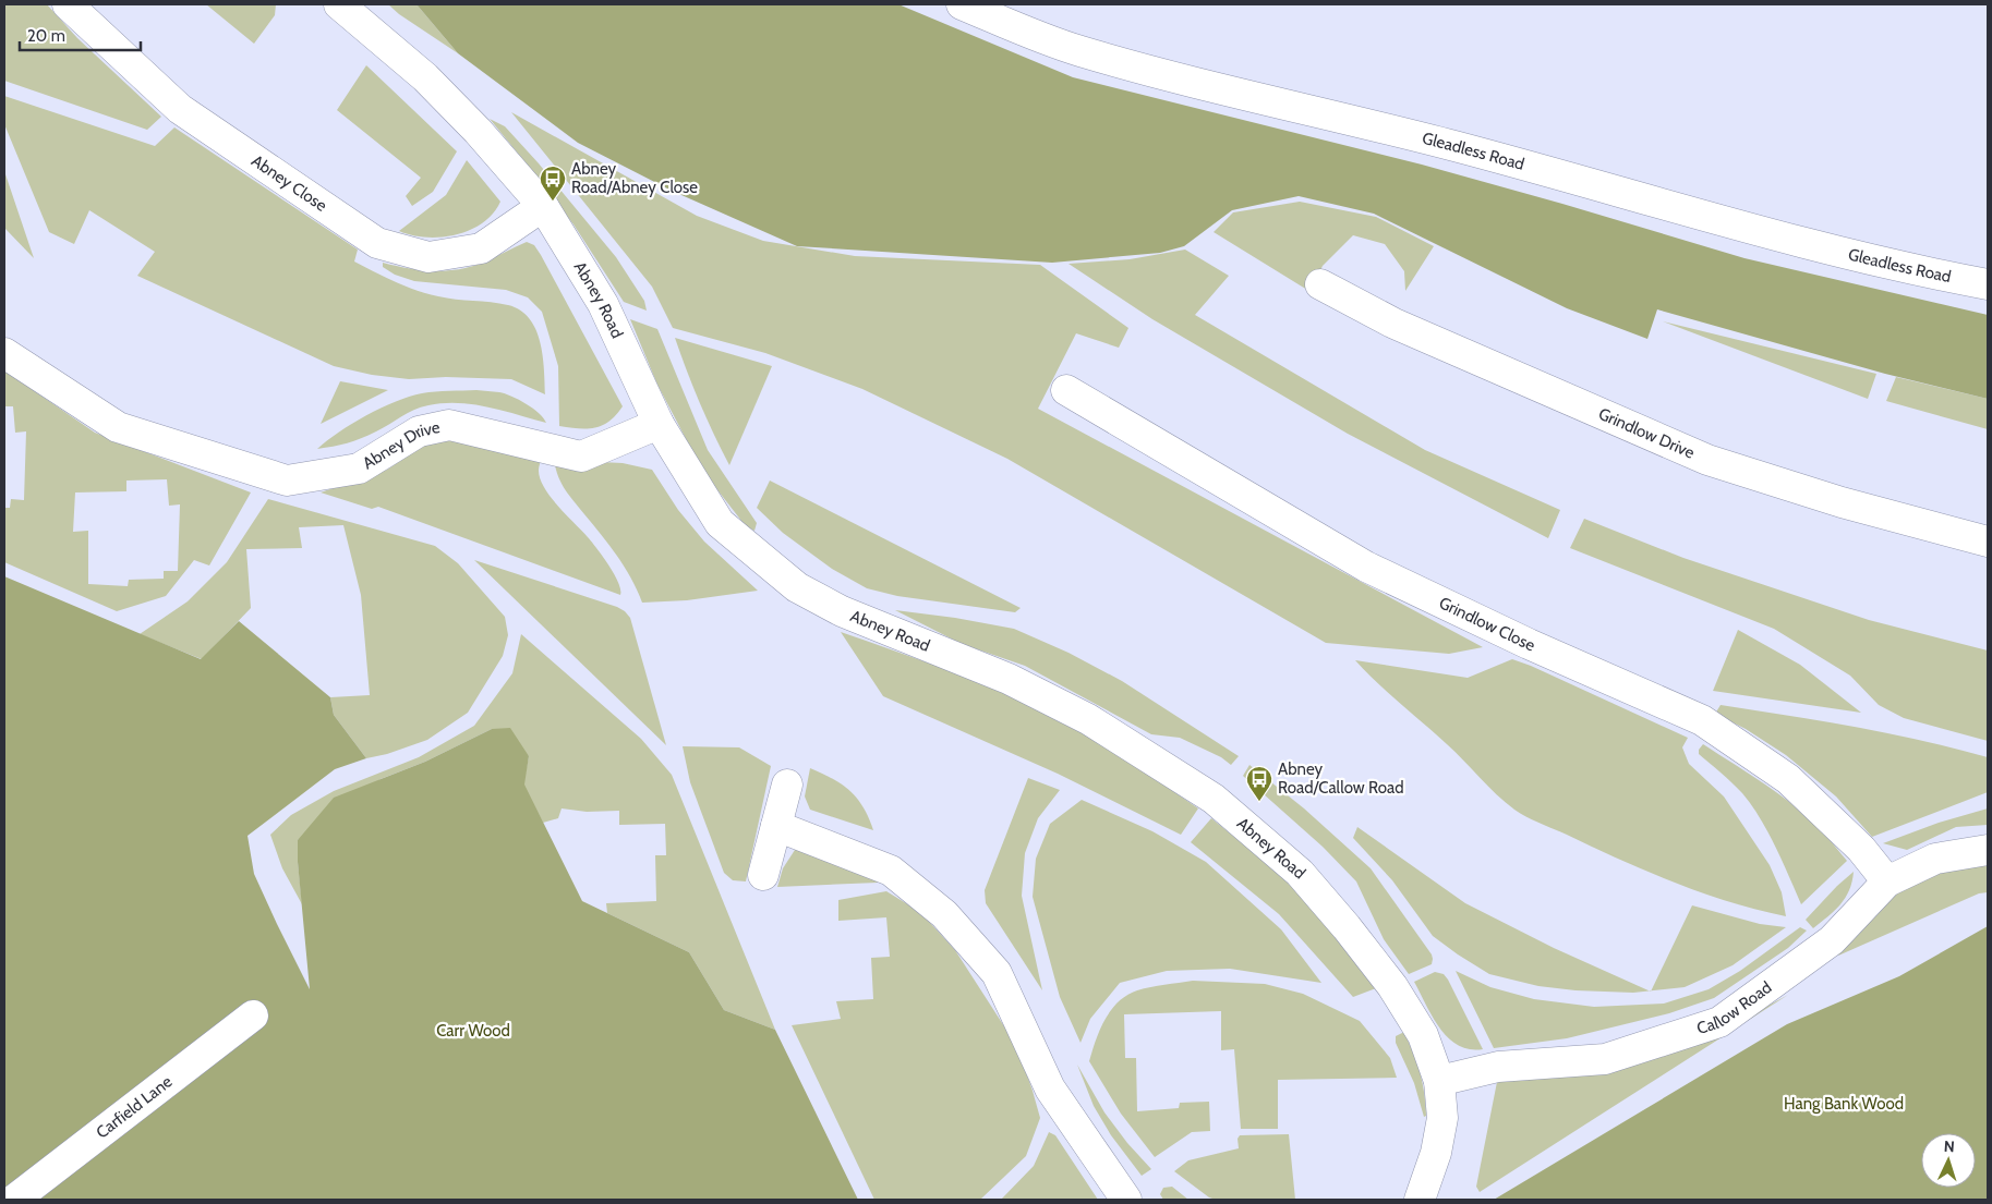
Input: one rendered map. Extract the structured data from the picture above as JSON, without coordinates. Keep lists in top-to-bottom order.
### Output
{
  "streets": {
    "street": [
      "Gleadless Road",
      "Abney Close",
      "Abney Road",
      "Grindlow Drive",
      "Abney Drive",
      "Grindlow Close",
      "Callow Road",
      "Carfield Lane"
    ]
  },
  "crossings": [
    ["Abney Close", "Abney Road"],
    ["Abney Road", "Abney Drive"],
    ["Abney Road", "Callow Road"],
    ["Grindlow Close", "Callow Road"]
  ],
  "parks": ["Carr Wood", "Hang Bank Wood"],
  "places": {
    "bus stop": ["Abney Road/Abney Close", "Abney Road/Callow Road"]
  },
  "scale_bar": "20 m",
  "north": "top"
}
